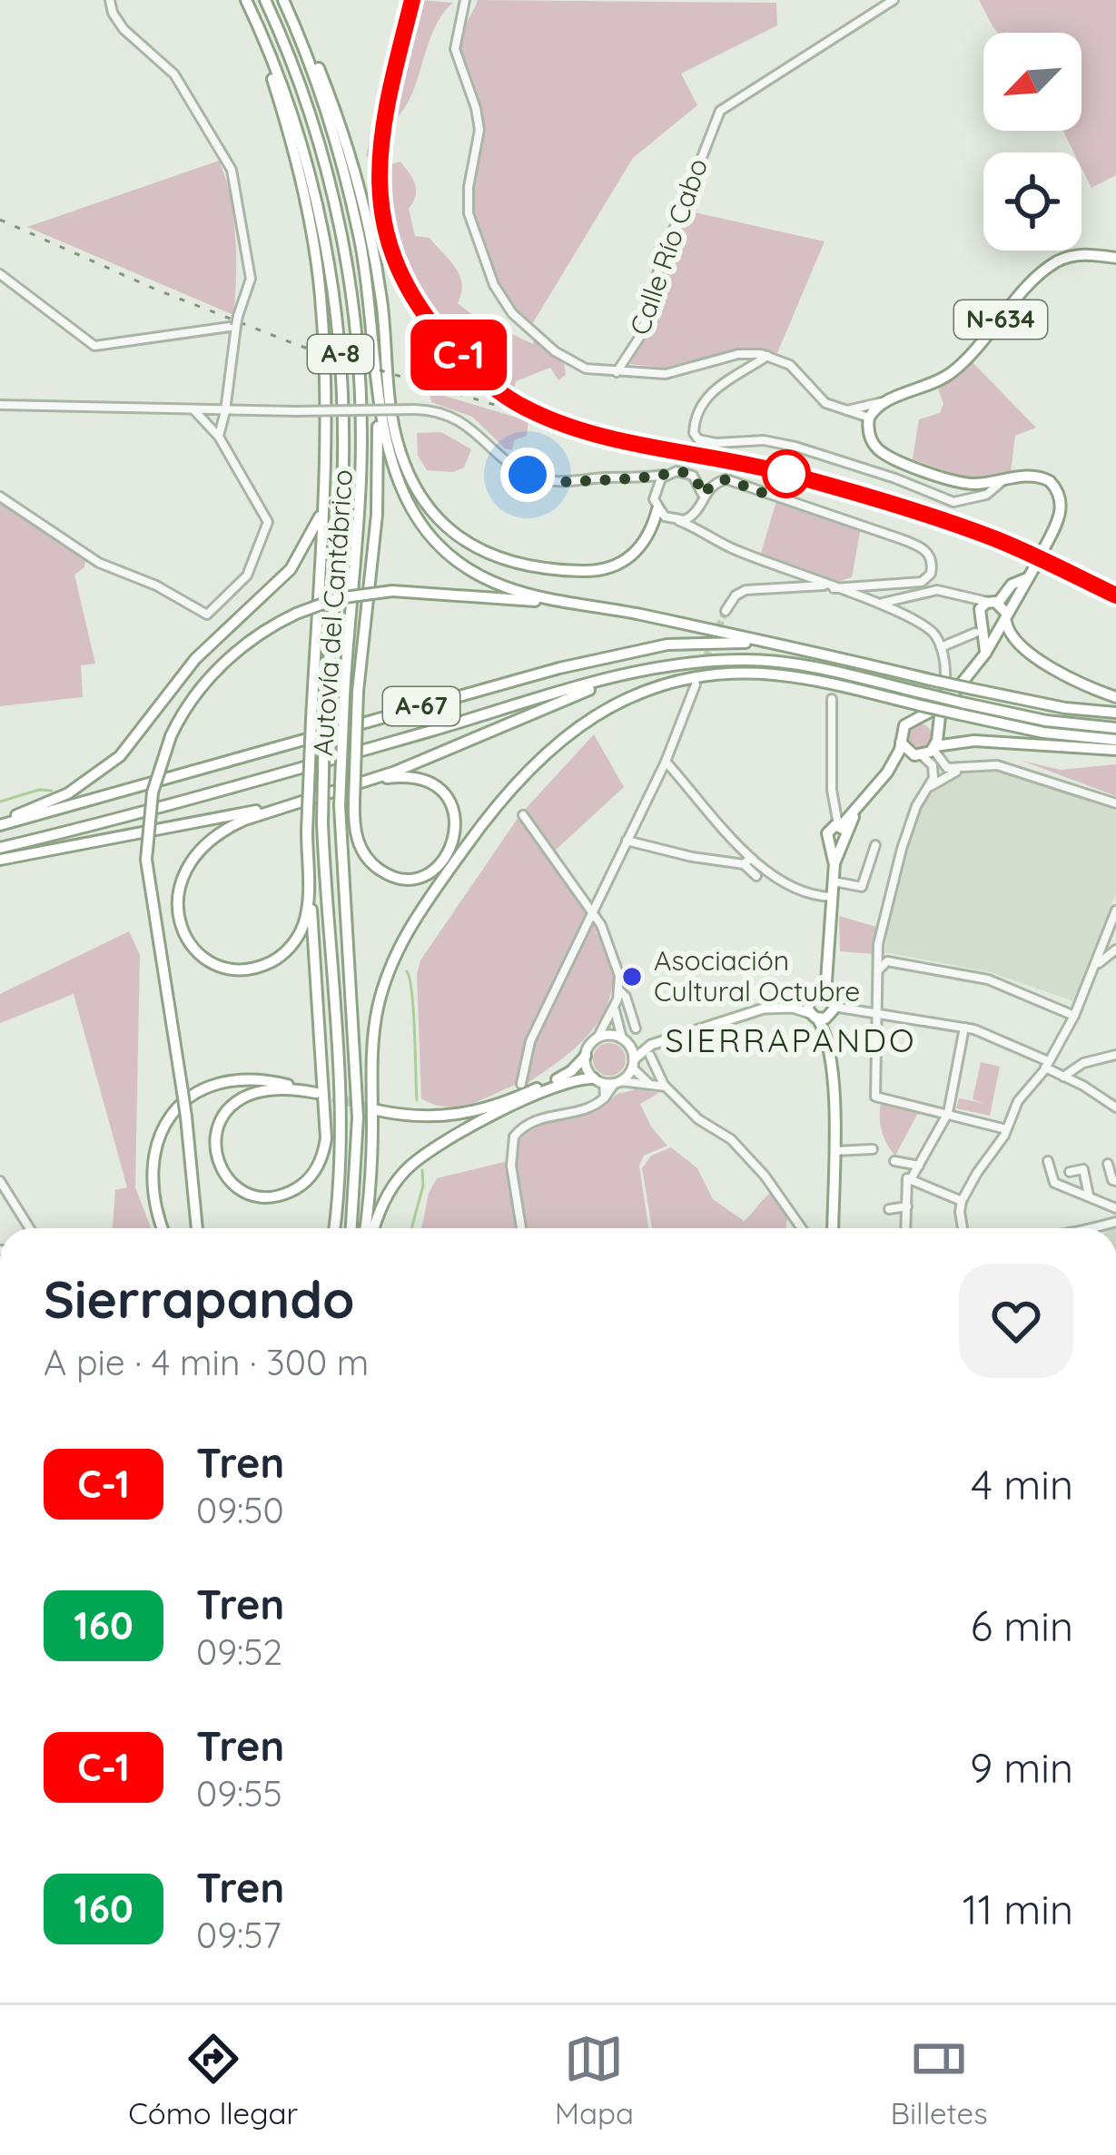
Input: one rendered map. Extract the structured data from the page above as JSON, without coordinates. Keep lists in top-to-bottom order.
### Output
{
  "streets": {
    "highway": [
      "N-634",
      "A-8",
      "Autovía del Cantábrico",
      "A-67"
    ],
    "street": ["Calle Río Cabo"]
  },
  "districts": ["SIERRAPANDO"],
  "places": ["Asociación Cultural Octubre"],
  "north": "bottom left",
  "page": {
    "on_map": "C-1",
    "heading": ["Sierrapando", "A pie · 4 min · 300 m"],
    "list": [
      {
        "mark": "C-1",
        "name": "Tren",
        "note": "09:50",
        "value": "4 min"
      },
      {
        "mark": "160",
        "name": "Tren",
        "note": "09:52",
        "value": "6 min"
      },
      {
        "mark": "C-1",
        "name": "Tren",
        "note": "09:55",
        "value": "9 min"
      },
      {
        "mark": "160",
        "name": "Tren",
        "note": "09:57",
        "value": "11 min"
      }
    ],
    "tabs": ["Cómo llegar", "Mapa", "Billetes"]
  }
}
